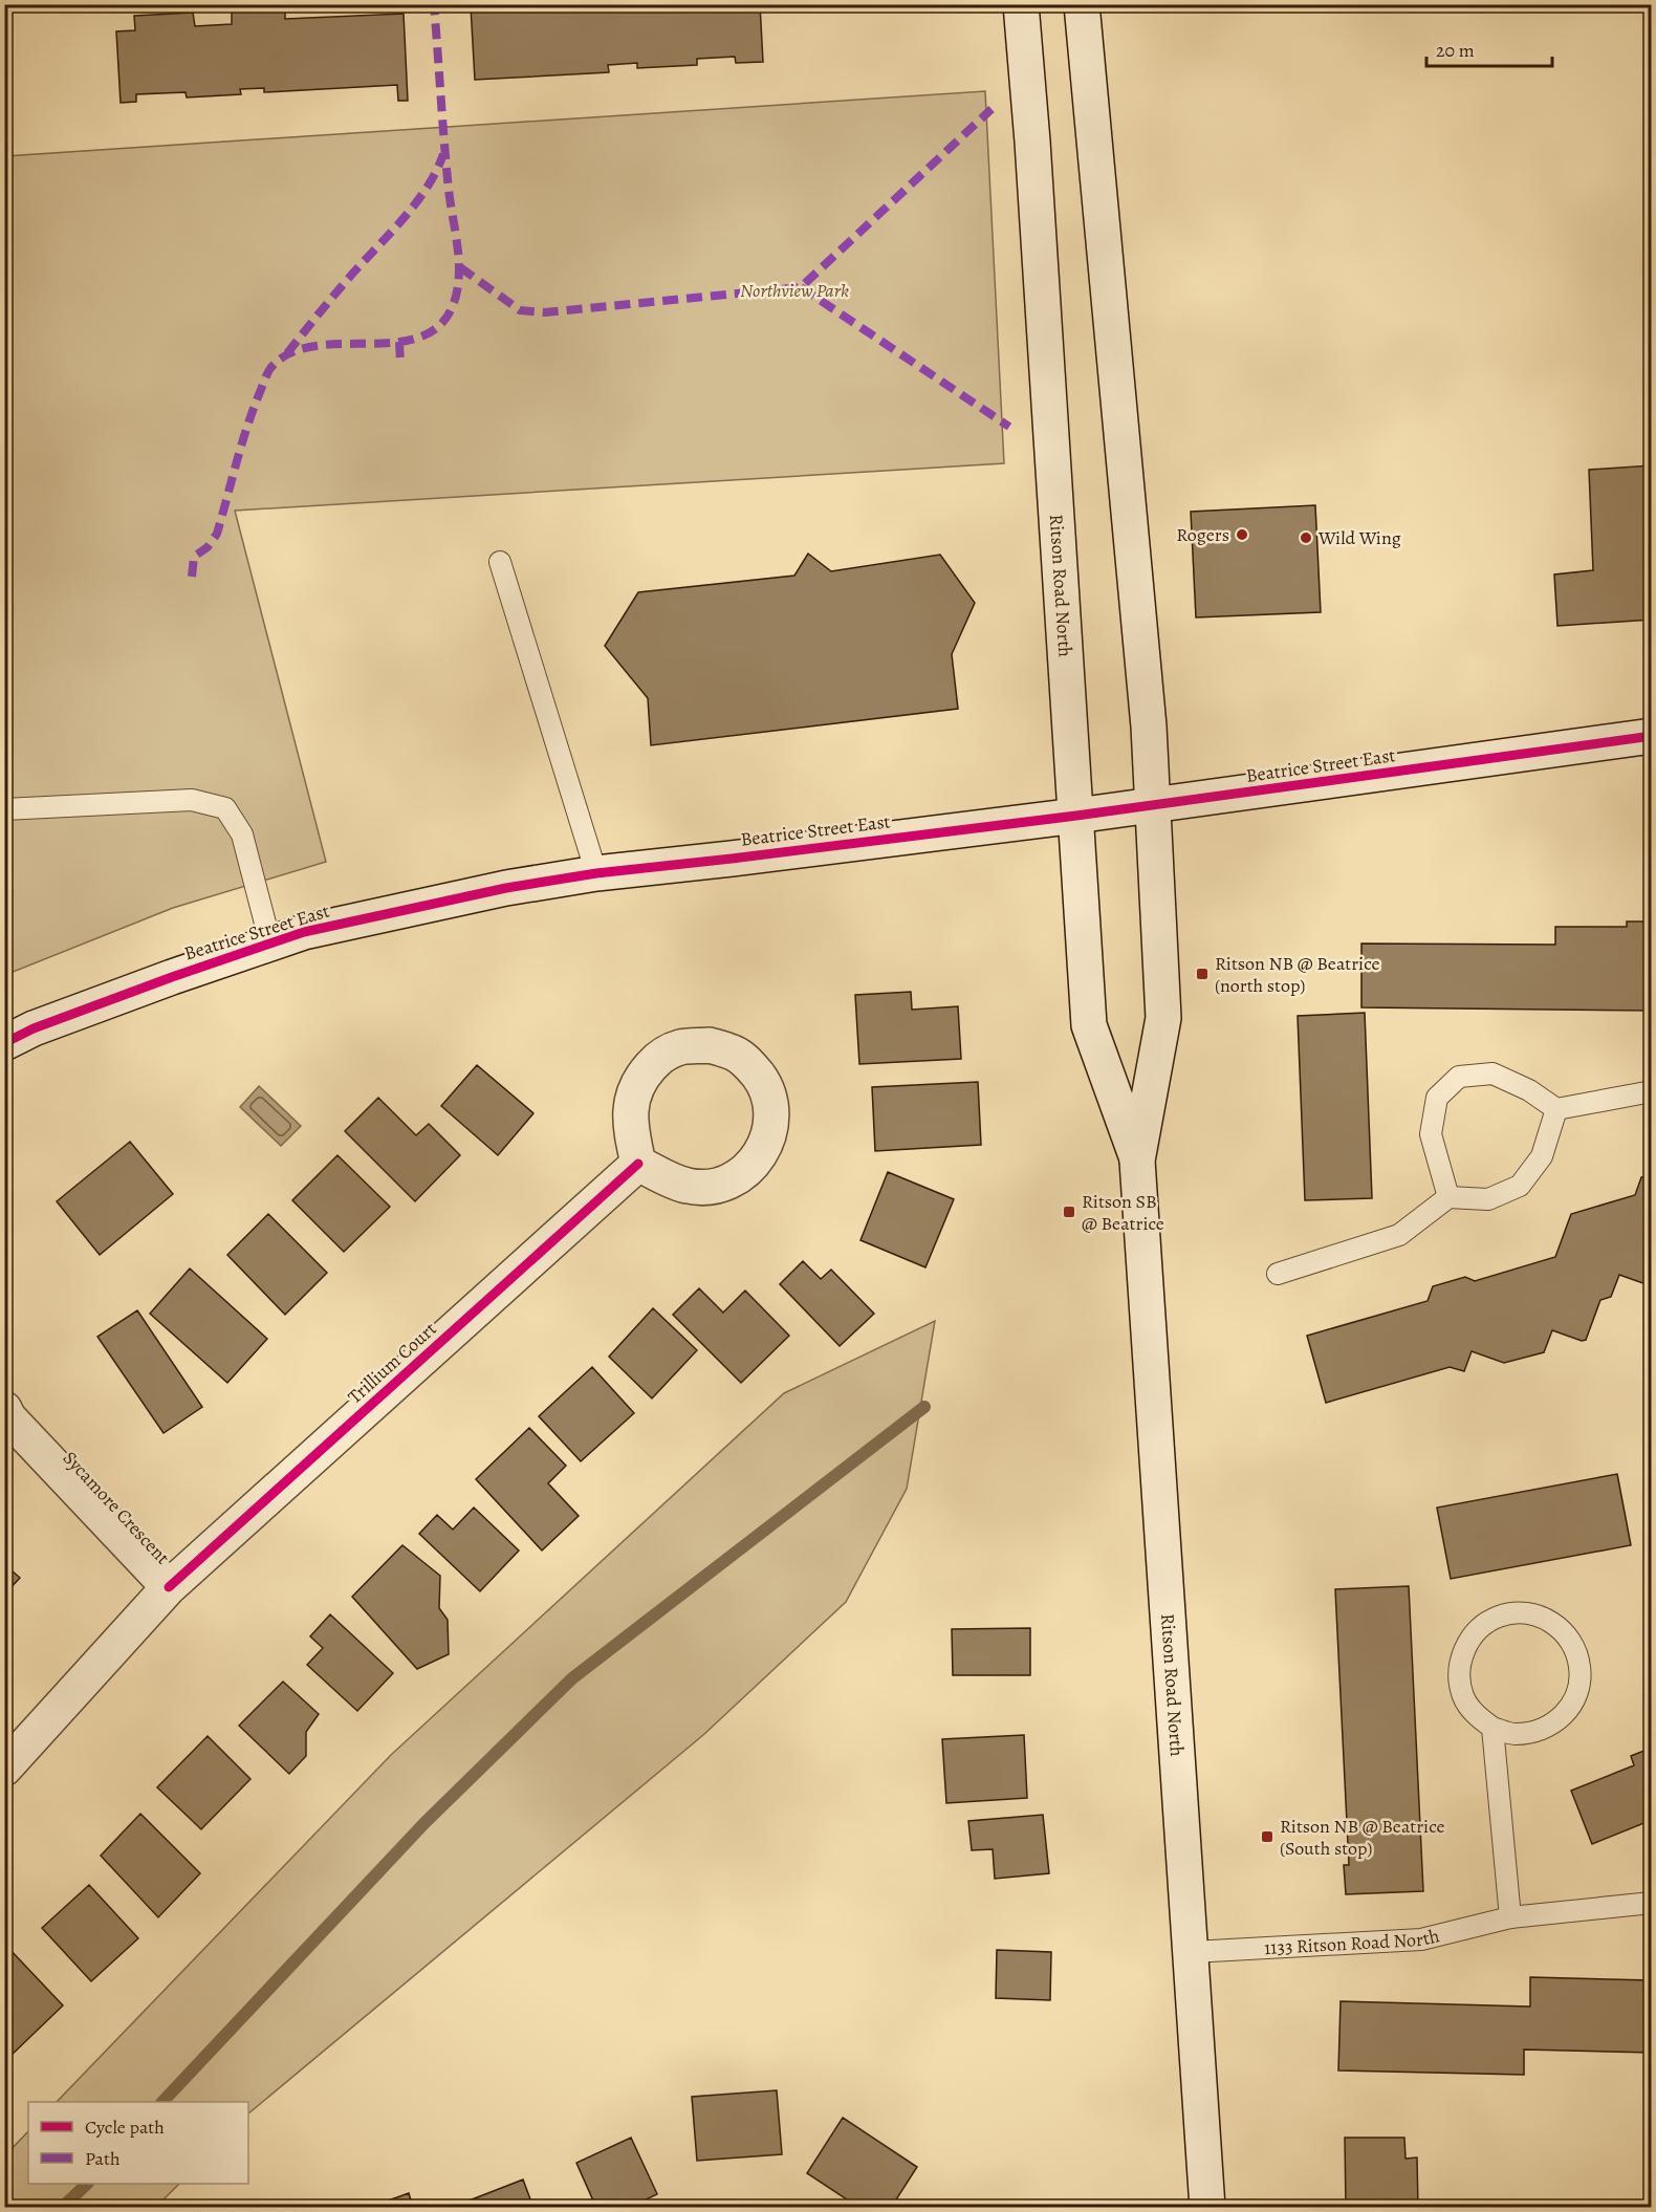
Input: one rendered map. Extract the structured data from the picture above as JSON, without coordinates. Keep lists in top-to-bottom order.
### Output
{
  "streets": {
    "main road": [
      "Ritson Road North",
      "Beatrice Street East",
      "Trillium Court",
      "Sycamore Crescent"
    ],
    "lane": ["1133 Ritson Road North"]
  },
  "crossings": [
    ["Ritson Road North", "Beatrice Street East"],
    ["Ritson Road North", "1133 Ritson Road North"],
    ["Trillium Court", "Sycamore Crescent"]
  ],
  "parks": ["Northview Park"],
  "places": {
    "other": ["Rogers", "Wild Wing"],
    "transit": ["Ritson NB @ Beatrice (north stop)", "Ritson SB @ Beatrice", "Ritson NB @ Beatrice (South stop)"]
  },
  "legend": ["Cycle path", "Path"],
  "scale_bar": "20 m"
}
